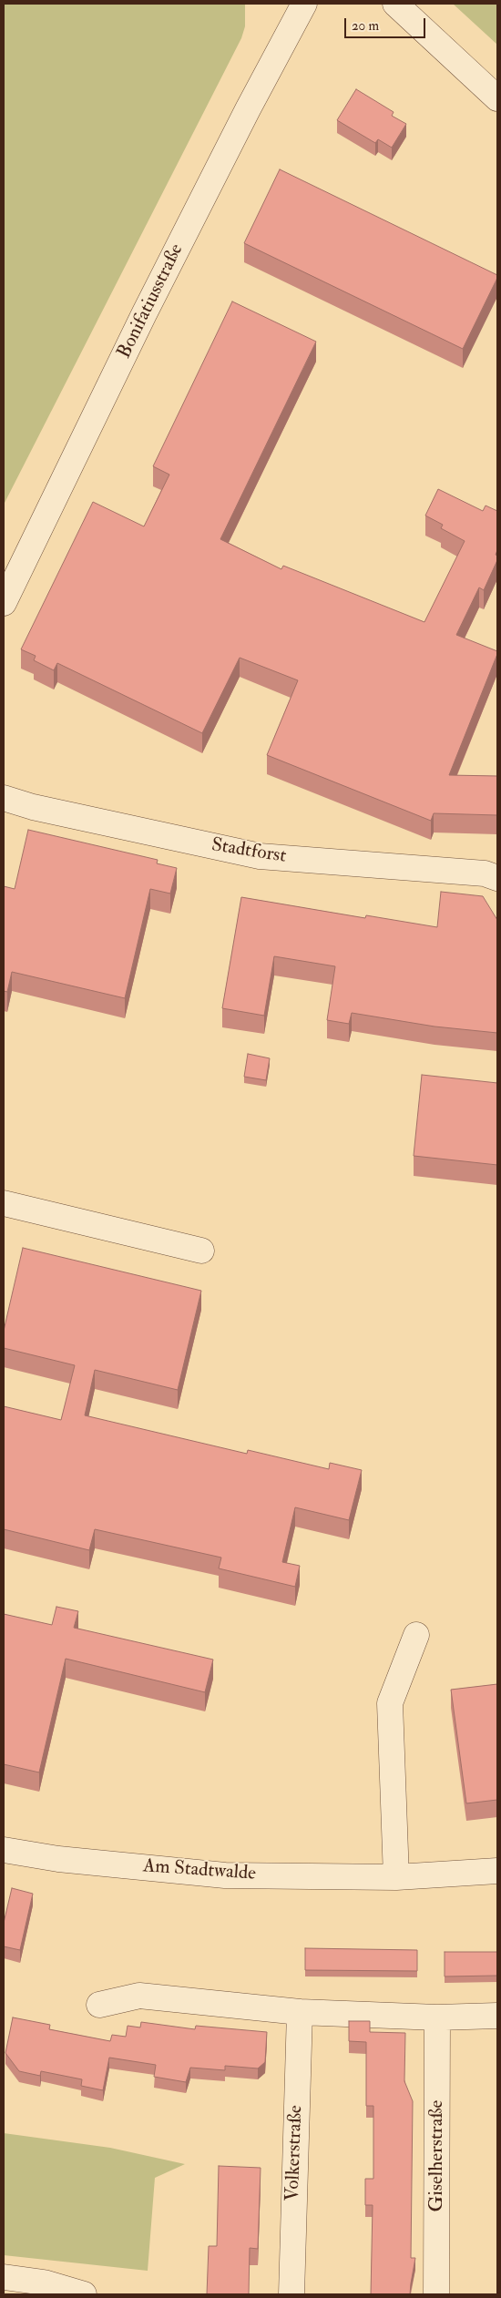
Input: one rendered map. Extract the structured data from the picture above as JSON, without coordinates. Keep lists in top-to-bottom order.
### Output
{
  "streets": {
    "street": [
      "Bonifatiusstraße",
      "Stadtforst",
      "Am Stadtwalde",
      "Volkerstraße",
      "Giselherstraße"
    ]
  },
  "scale_bar": "20 m"
}
